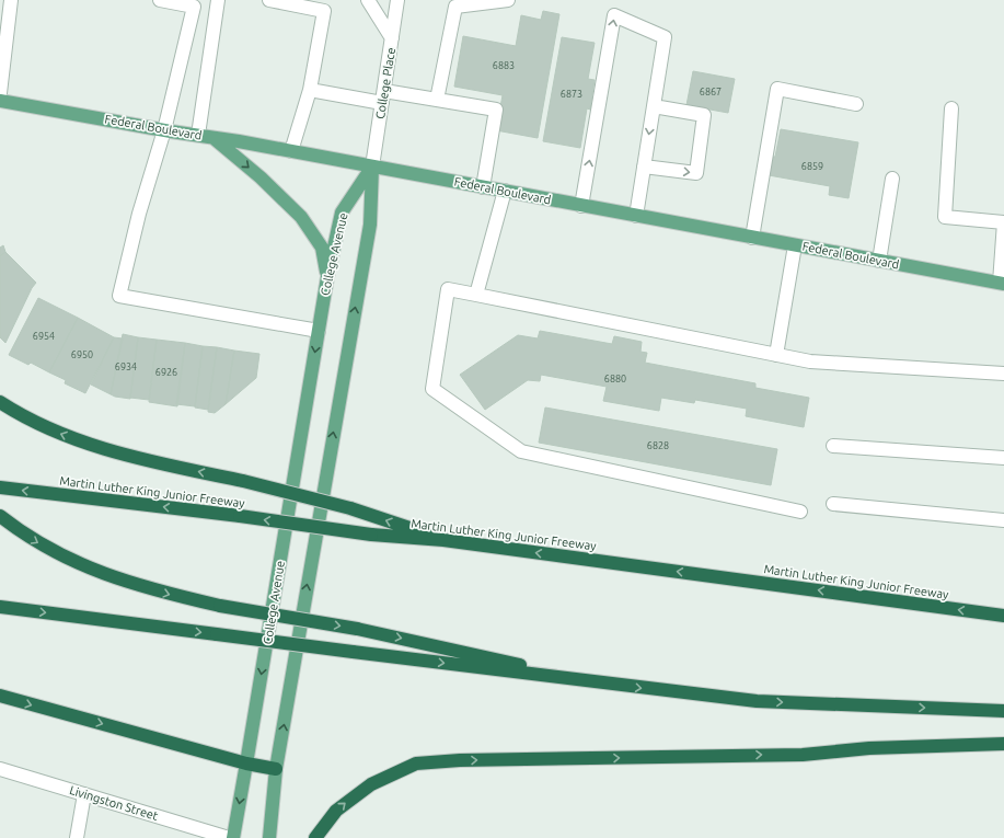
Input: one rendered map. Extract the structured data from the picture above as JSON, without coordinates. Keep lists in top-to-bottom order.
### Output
{
  "streets": {
    "highway": ["Martin Luther King Junior Freeway"],
    "main road": ["Federal Boulevard", "College Avenue"],
    "street": ["College Place", "Livingston Street"]
  },
  "crossings": [
    ["College Place", "Federal Boulevard"],
    ["College Place", "College Avenue"],
    ["Federal Boulevard", "College Avenue"]
  ],
  "house_numbers": [
    "6883",
    "6867",
    "6873",
    "6859",
    "6954",
    "6950",
    "6934",
    "6926",
    "6880",
    "6828"
  ]
}
